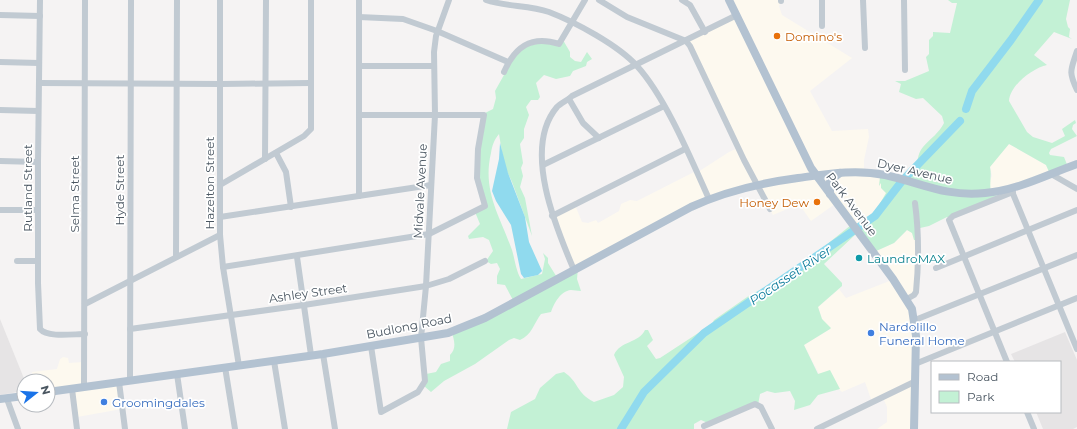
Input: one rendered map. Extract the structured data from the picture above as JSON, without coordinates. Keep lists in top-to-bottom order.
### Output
{
  "streets": {
    "main road": ["Dyer Avenue", "Park Avenue", "Budlong Road"],
    "street": [
      "Hazelton Street",
      "Rutland Street",
      "Hyde Street",
      "Midvale Avenue",
      "Selma Street",
      "Ashley Street"
    ]
  },
  "crossings": [
    ["Dyer Avenue", "Park Avenue"],
    ["Dyer Avenue", "Budlong Road"],
    ["Hazelton Street", "Ashley Street"],
    ["Hazelton Street", "Budlong Road"],
    ["Rutland Street", "Selma Street"],
    ["Hyde Street", "Ashley Street"],
    ["Hyde Street", "Budlong Road"],
    ["Midvale Avenue", "Ashley Street"],
    ["Midvale Avenue", "Budlong Road"],
    ["Selma Street", "Budlong Road"],
    ["Park Avenue", "Budlong Road"]
  ],
  "water": ["Pocasset River"],
  "places": [
    "Domino's",
    "Honey Dew",
    "LaundroMAX",
    "Nardolillo Funeral Home",
    "Groomingdales"
  ],
  "legend": ["Road", "Park"],
  "north": "right"
}
